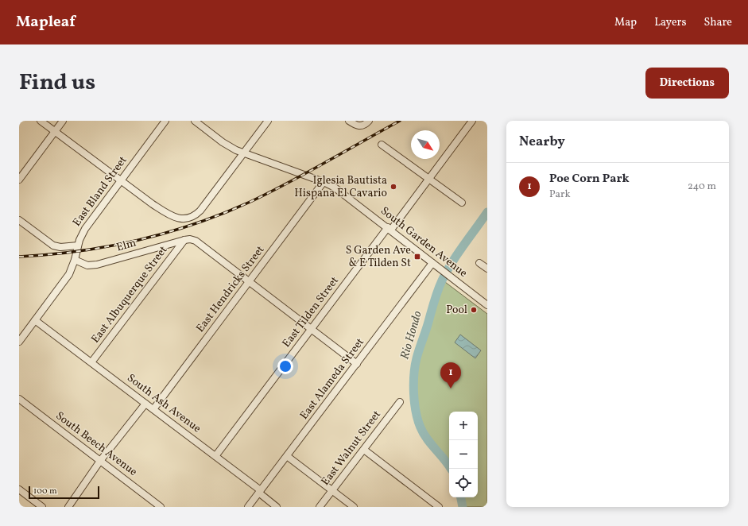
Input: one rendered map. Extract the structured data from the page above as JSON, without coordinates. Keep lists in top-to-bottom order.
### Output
{
  "streets": {
    "street": [
      "East Bland Street",
      "South Garden Avenue",
      "Elm",
      "East Hendricks Street",
      "East Albuquerque Street",
      "East Tilden Street",
      "East Alameda Street",
      "South Ash Avenue",
      "South Beech Avenue",
      "East Walnut Street"
    ]
  },
  "crossings": [
    ["East Bland Street", "Elm"],
    ["East Bland Street", "South Ash Avenue"],
    ["South Garden Avenue", "East Hendricks Street"],
    ["South Garden Avenue", "East Tilden Street"],
    ["South Garden Avenue", "East Alameda Street"],
    ["Elm", "East Albuquerque Street"],
    ["East Hendricks Street", "South Ash Avenue"],
    ["East Albuquerque Street", "South Ash Avenue"],
    ["East Tilden Street", "South Ash Avenue"],
    ["East Alameda Street", "South Ash Avenue"]
  ],
  "water": ["Rio Hondo"],
  "places": {
    "other": ["Iglesia Bautista Hispana El Cavario", "Pool"],
    "transit": ["S Garden Ave & E Tilden St"]
  },
  "scale_bar": "100 m",
  "north": "bottom right",
  "page": {
    "header": "Mapleaf",
    "nav": ["Map", "Layers", "Share"],
    "title": "Find us",
    "buttons": "Directions",
    "heading": "Nearby",
    "list": [
      {
        "mark": "1",
        "name": "Poe Corn Park",
        "note": "Park",
        "value": "240 m"
      }
    ],
    "pins": "1",
    "map_buttons": ["+", "−"],
    "scale": "100 m"
  }
}
